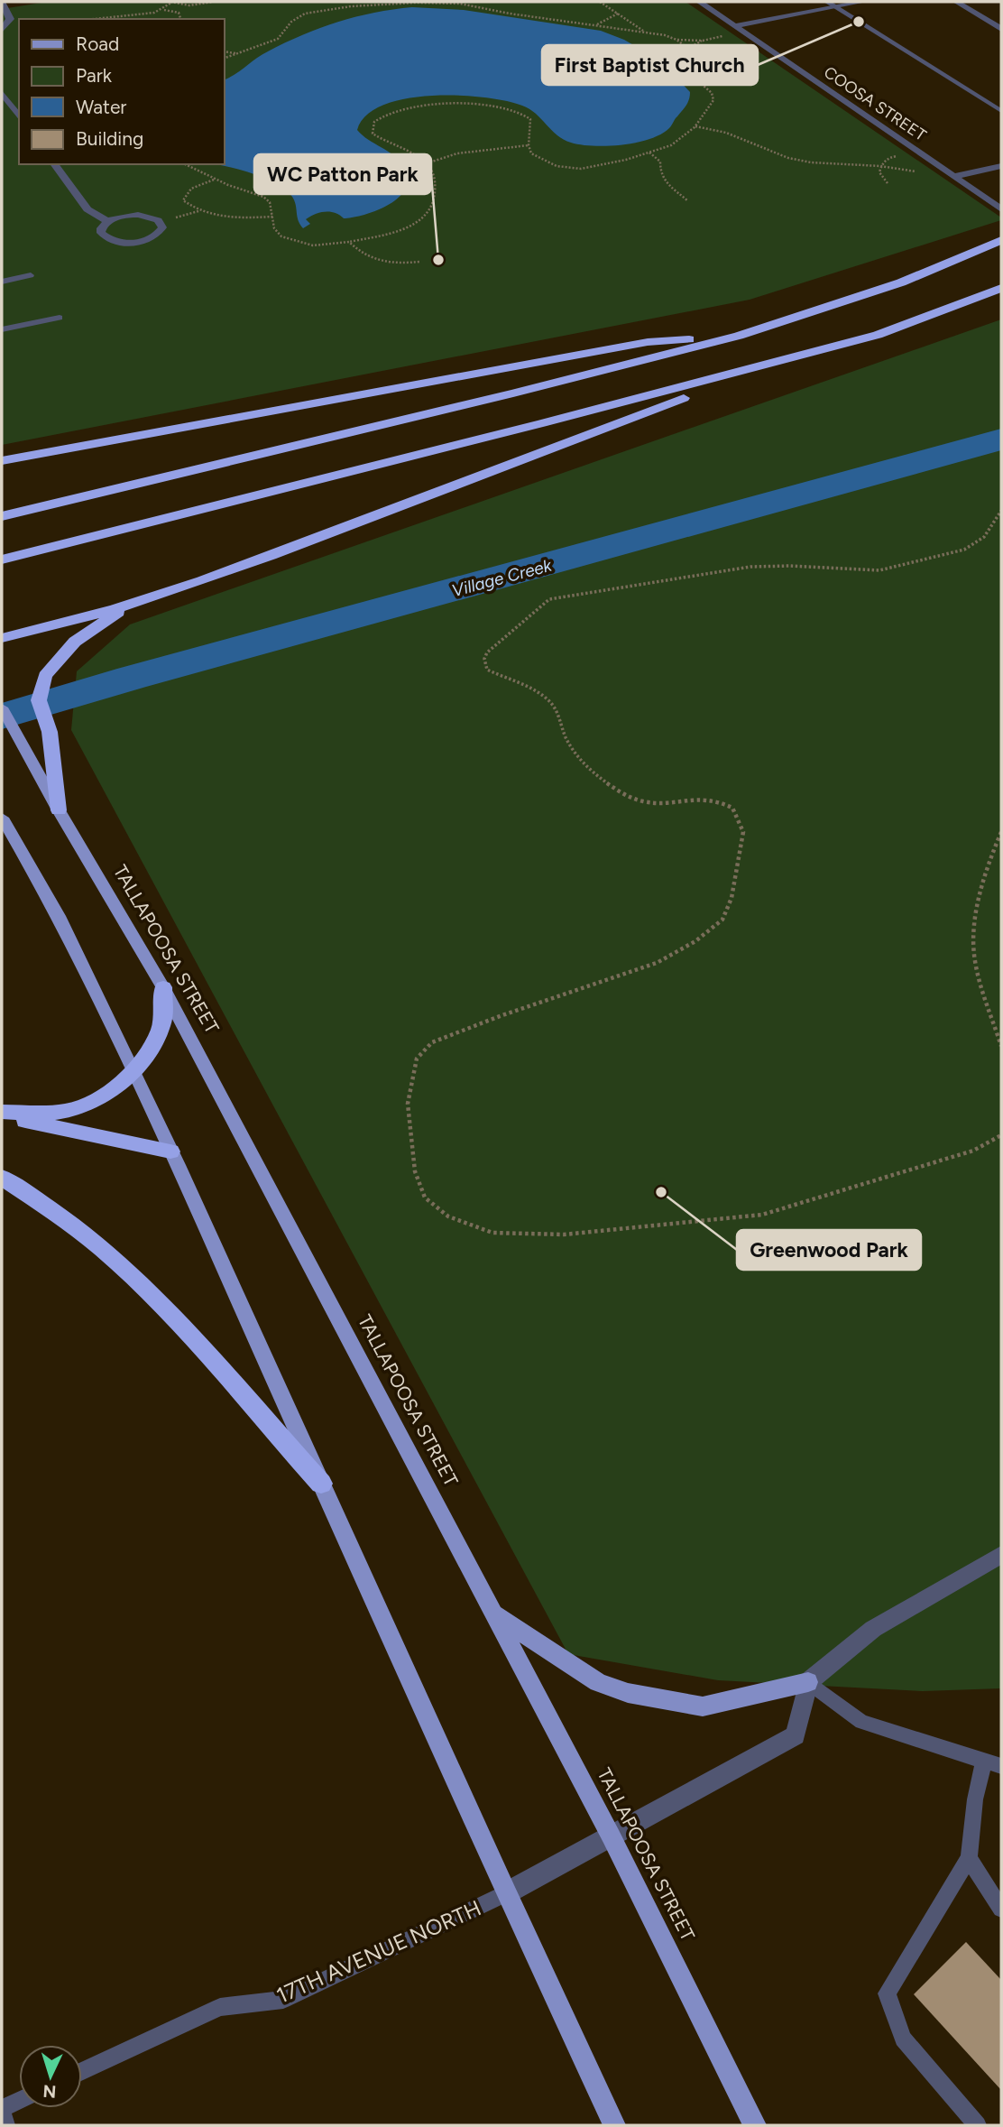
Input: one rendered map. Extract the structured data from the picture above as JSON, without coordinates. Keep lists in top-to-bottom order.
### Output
{
  "streets": {
    "main road": ["TALLAPOOSA STREET"],
    "street": ["COOSA STREET", "17TH AVENUE NORTH"]
  },
  "crossings": [
    ["TALLAPOOSA STREET", "17TH AVENUE NORTH"]
  ],
  "water": ["Village Creek"],
  "places": ["First Baptist Church", "WC Patton Park", "Greenwood Park"],
  "legend": [
    "Road",
    "Park",
    "Water",
    "Building"
  ],
  "north": "bottom"
}
